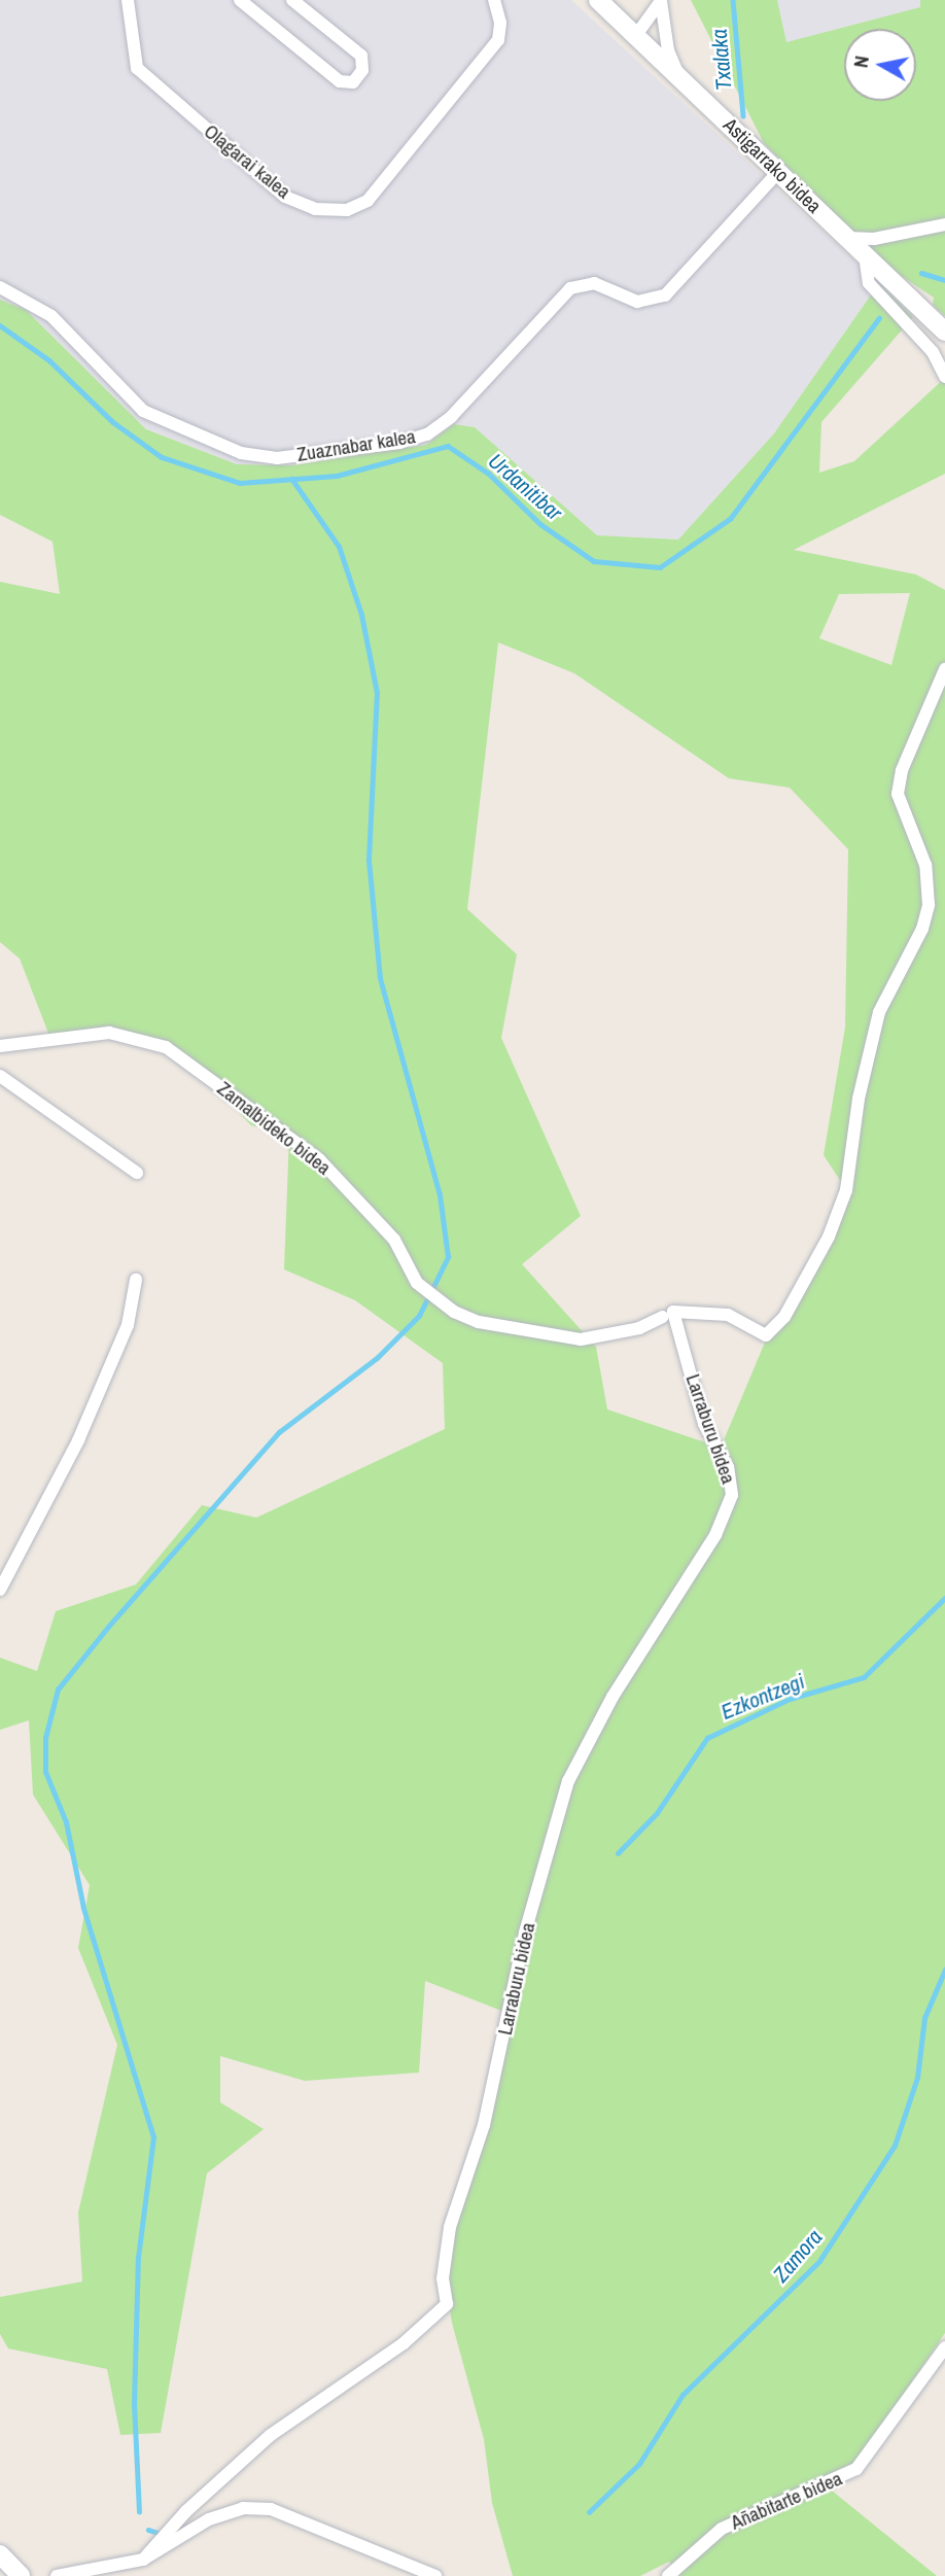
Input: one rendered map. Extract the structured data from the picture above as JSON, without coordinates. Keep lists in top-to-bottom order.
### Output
{
  "streets": {
    "main road": ["Astigarrako bidea"],
    "street": [
      "Olagarai kalea",
      "Zuaznabar kalea",
      "Zamalbideko bidea",
      "Larraburu bidea",
      "Añabitarte bidea"
    ]
  },
  "crossings": [
    ["Astigarrako bidea", "Zuaznabar kalea"]
  ],
  "water": [
    "Txalaka",
    "Urdanitibar",
    "Ezkontzegi",
    "Zamora"
  ],
  "north": "left"
}
